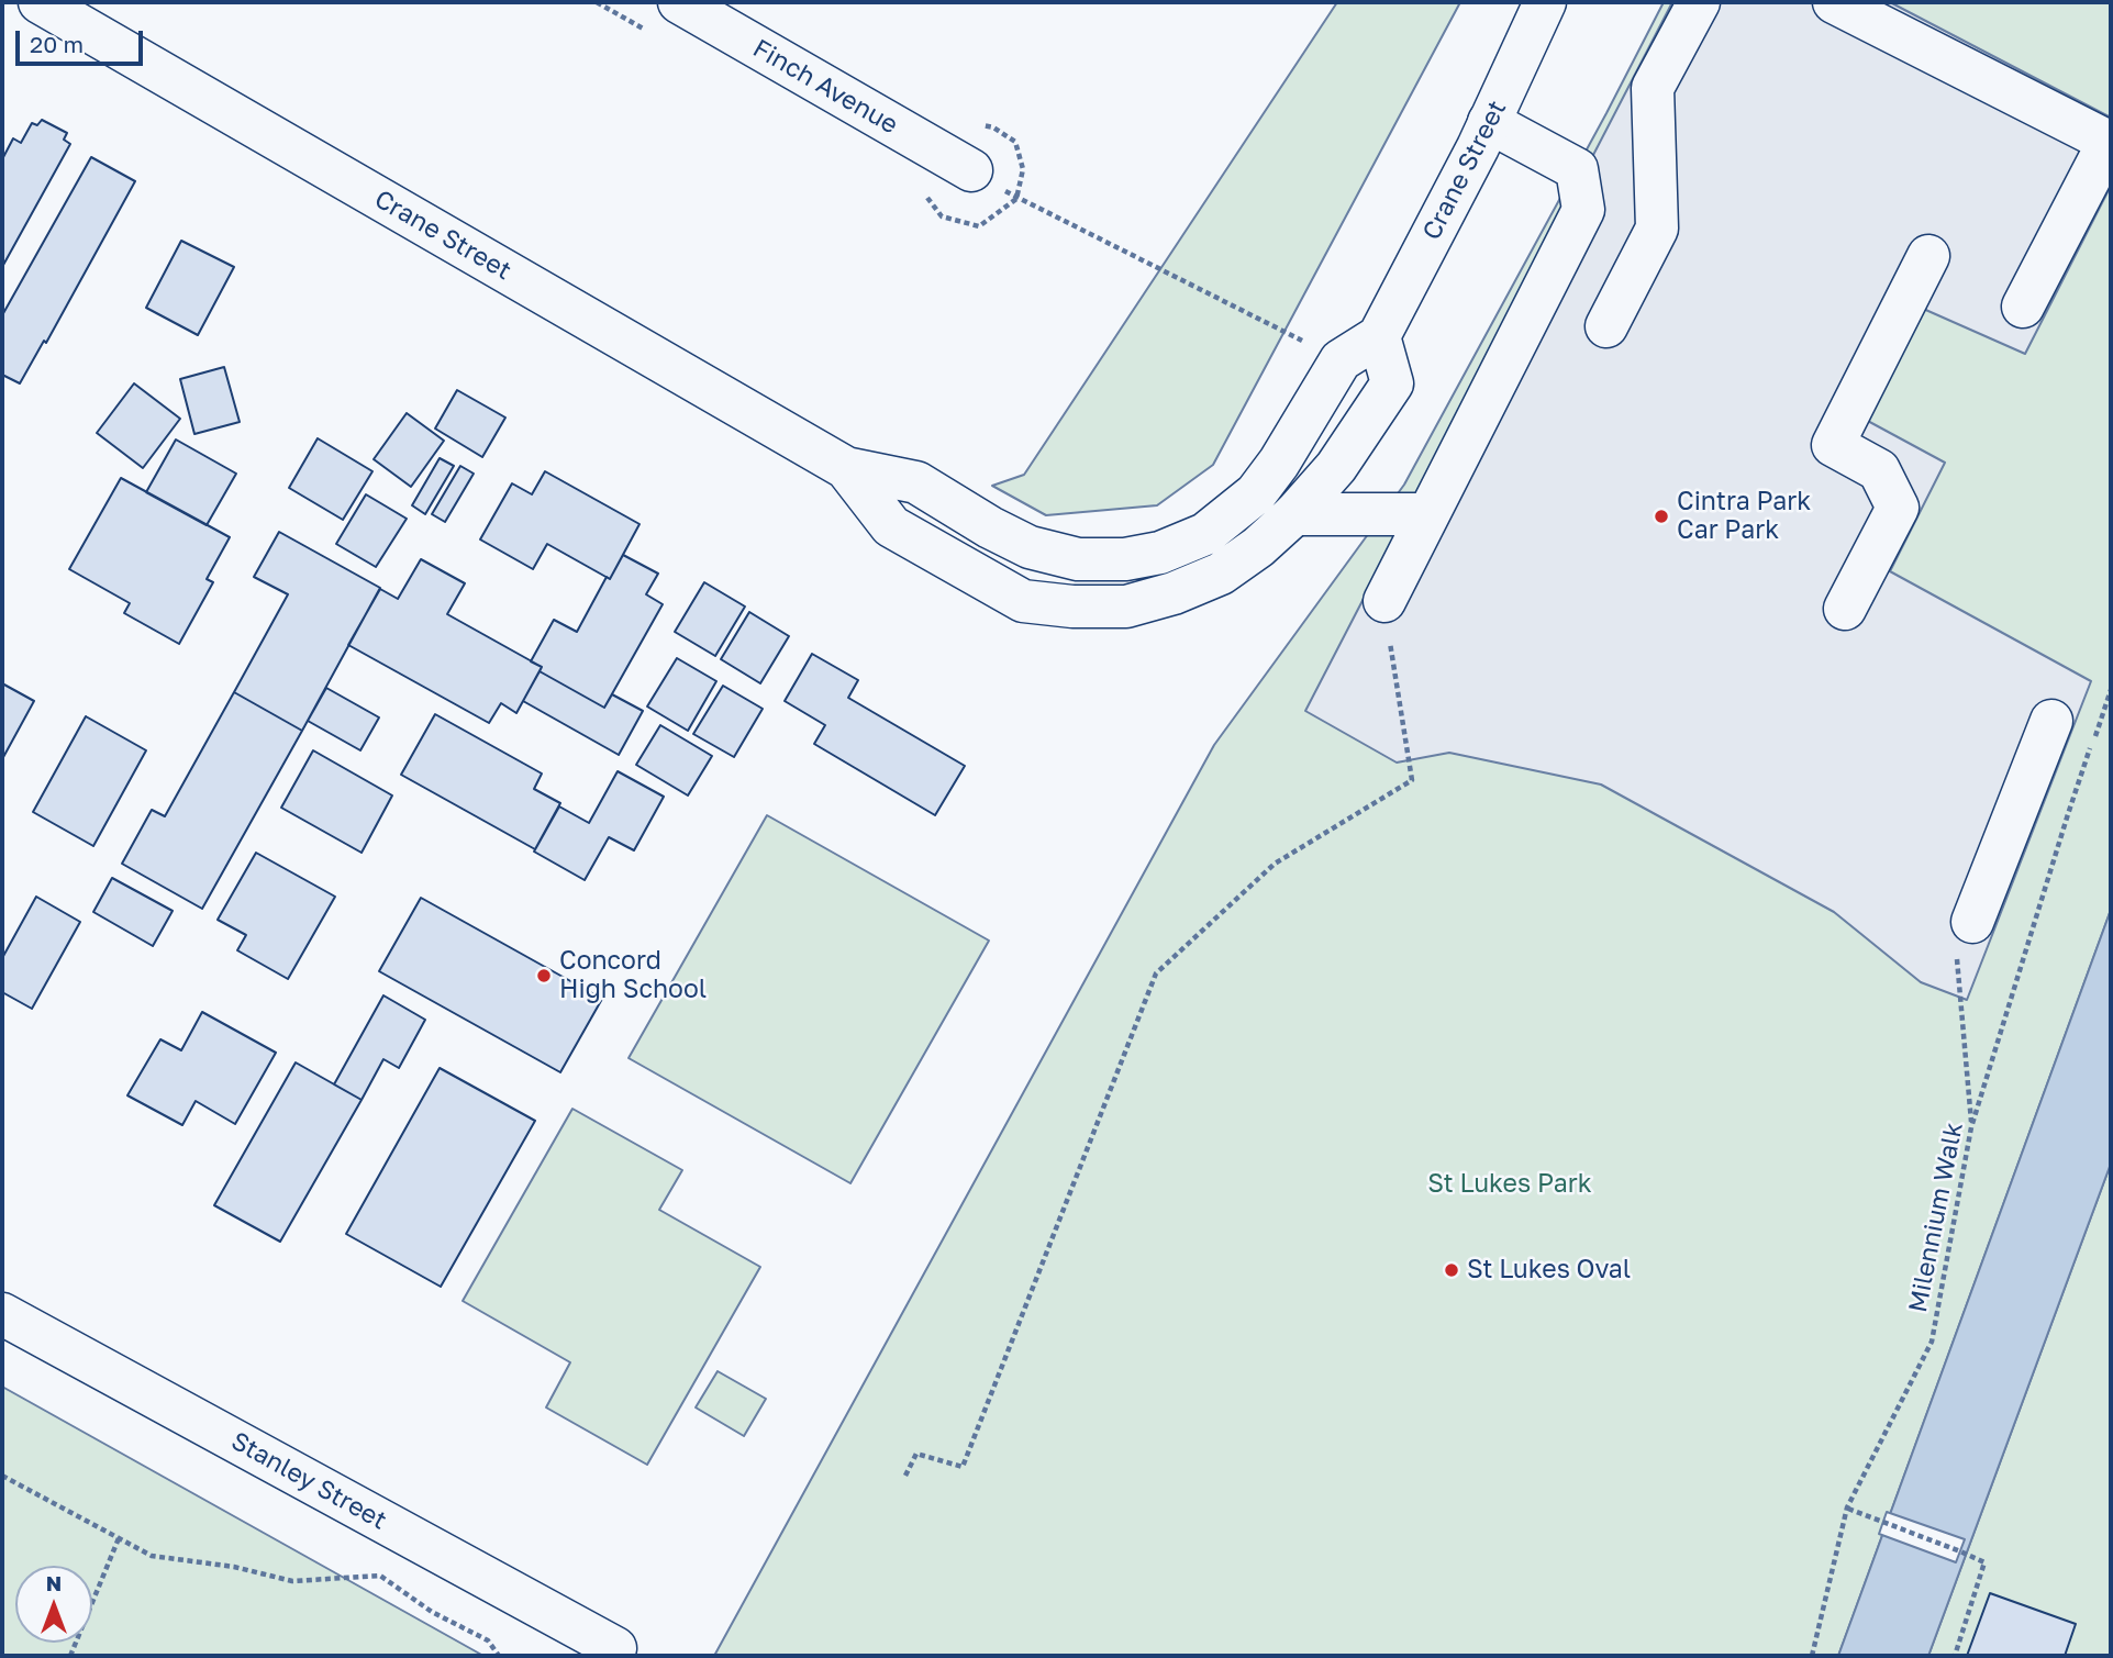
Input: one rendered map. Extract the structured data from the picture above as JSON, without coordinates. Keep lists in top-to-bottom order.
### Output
{
  "streets": {
    "main road": ["Finch Avenue", "Crane Street", "Stanley Street"],
    "path": ["Milennium Walk"]
  },
  "parks": ["St Lukes Park"],
  "places": ["Cintra Park Car Park", "Concord High School", "St Lukes Oval"],
  "scale_bar": "20 m",
  "north": "top"
}
